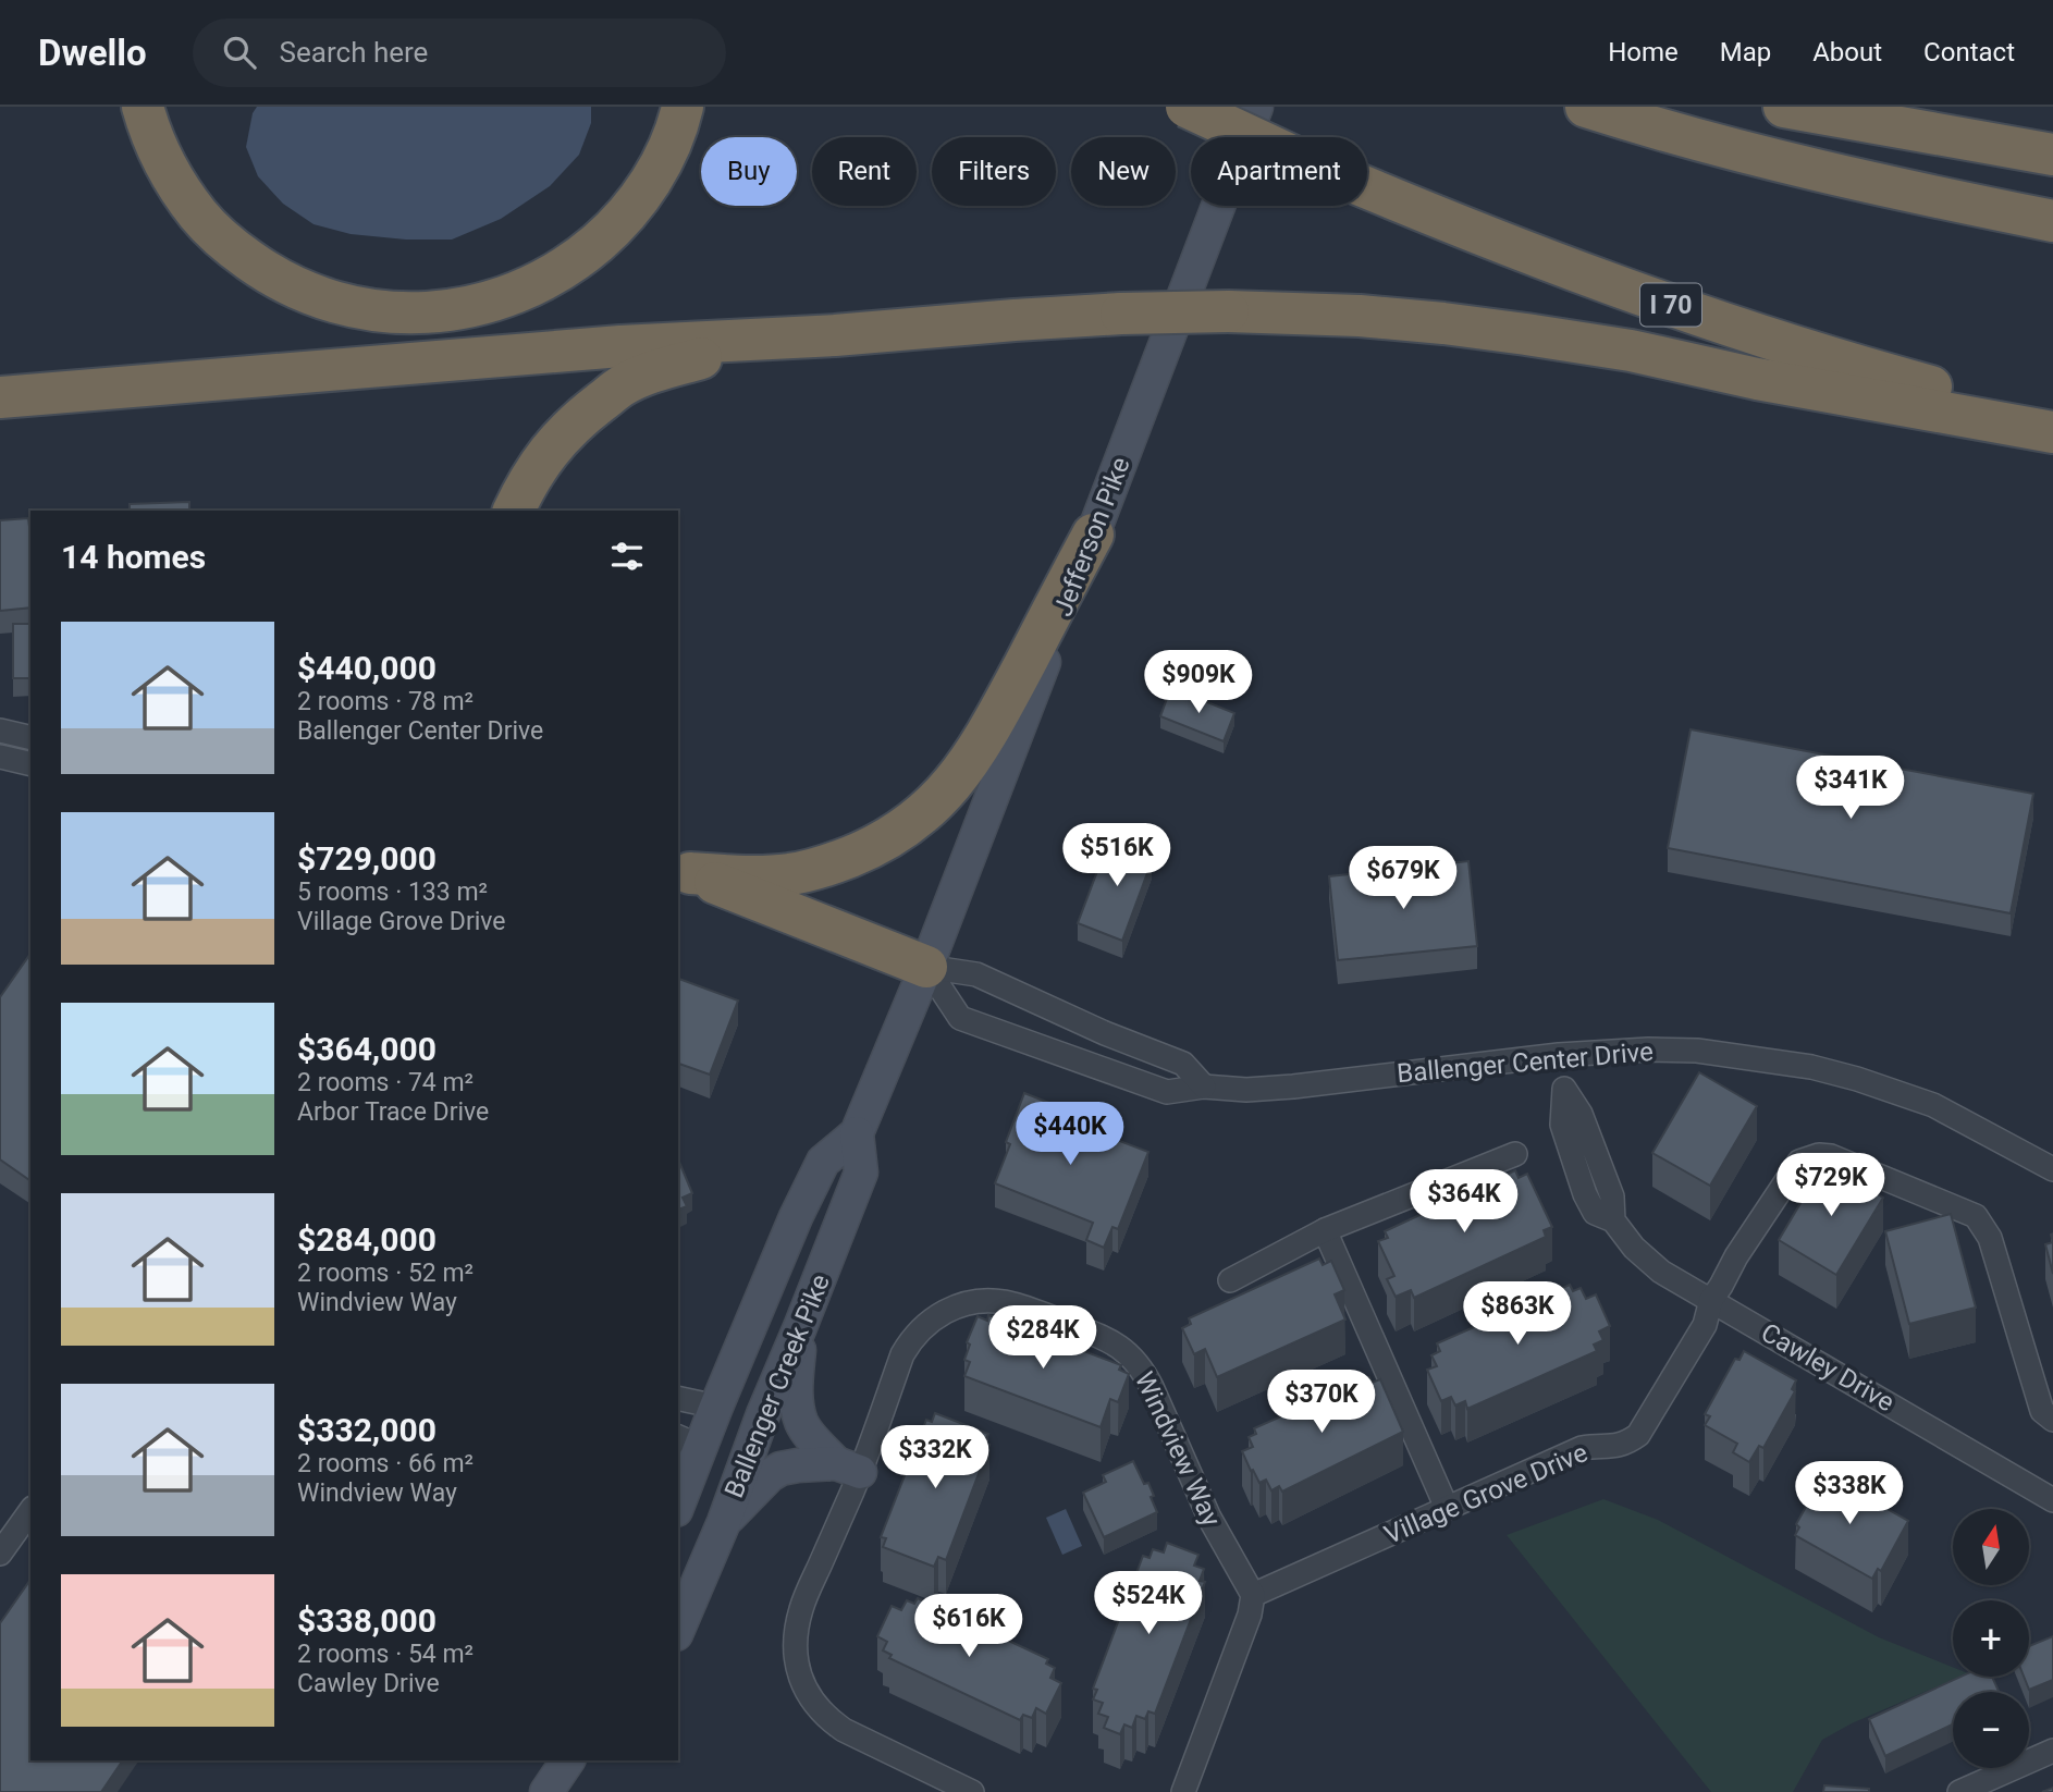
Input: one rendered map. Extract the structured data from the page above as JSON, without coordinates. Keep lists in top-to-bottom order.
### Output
{
  "streets": {
    "highway": ["I 70"],
    "main road": ["Jefferson Pike", "Ballenger Creek Pike"],
    "street": [
      "Ballenger Center Drive",
      "Cawley Drive",
      "Windview Way",
      "Village Grove Drive"
    ]
  },
  "crossings": [
    ["Jefferson Pike", "Ballenger Center Drive"],
    ["Jefferson Pike", "Ballenger Creek Pike"],
    ["Ballenger Center Drive", "Cawley Drive"],
    ["Ballenger Center Drive", "Ballenger Creek Pike"],
    ["Cawley Drive", "Village Grove Drive"],
    ["Windview Way", "Village Grove Drive"]
  ],
  "north": "top",
  "page": {
    "header": "Dwello",
    "search": "Search here",
    "nav": [
      "Home",
      "Map",
      "About",
      "Contact"
    ],
    "chip": [
      "Buy",
      "Rent",
      "Filters",
      "New",
      "Apartment"
    ],
    "heading": "14 homes",
    "list": [
      {
        "name": "$440,000",
        "note": "2 rooms · 78 m² · Ballenger Center Drive"
      },
      {
        "name": "$729,000",
        "note": "5 rooms · 133 m² · Village Grove Drive"
      },
      {
        "name": "$364,000",
        "note": "2 rooms · 74 m² · Arbor Trace Drive"
      },
      {
        "name": "$284,000",
        "note": "2 rooms · 52 m² · Windview Way"
      },
      {
        "name": "$332,000",
        "note": "2 rooms · 66 m² · Windview Way"
      },
      {
        "name": "$338,000",
        "note": "2 rooms · 54 m² · Cawley Drive"
      }
    ],
    "price": [
      "$909K",
      "$341K",
      "$516K",
      "$679K",
      "$440K",
      "$729K",
      "$364K",
      "$863K",
      "$284K",
      "$370K",
      "$332K",
      "$338K",
      "$524K",
      "$616K"
    ],
    "map_buttons": ["+", "−"]
  }
}
